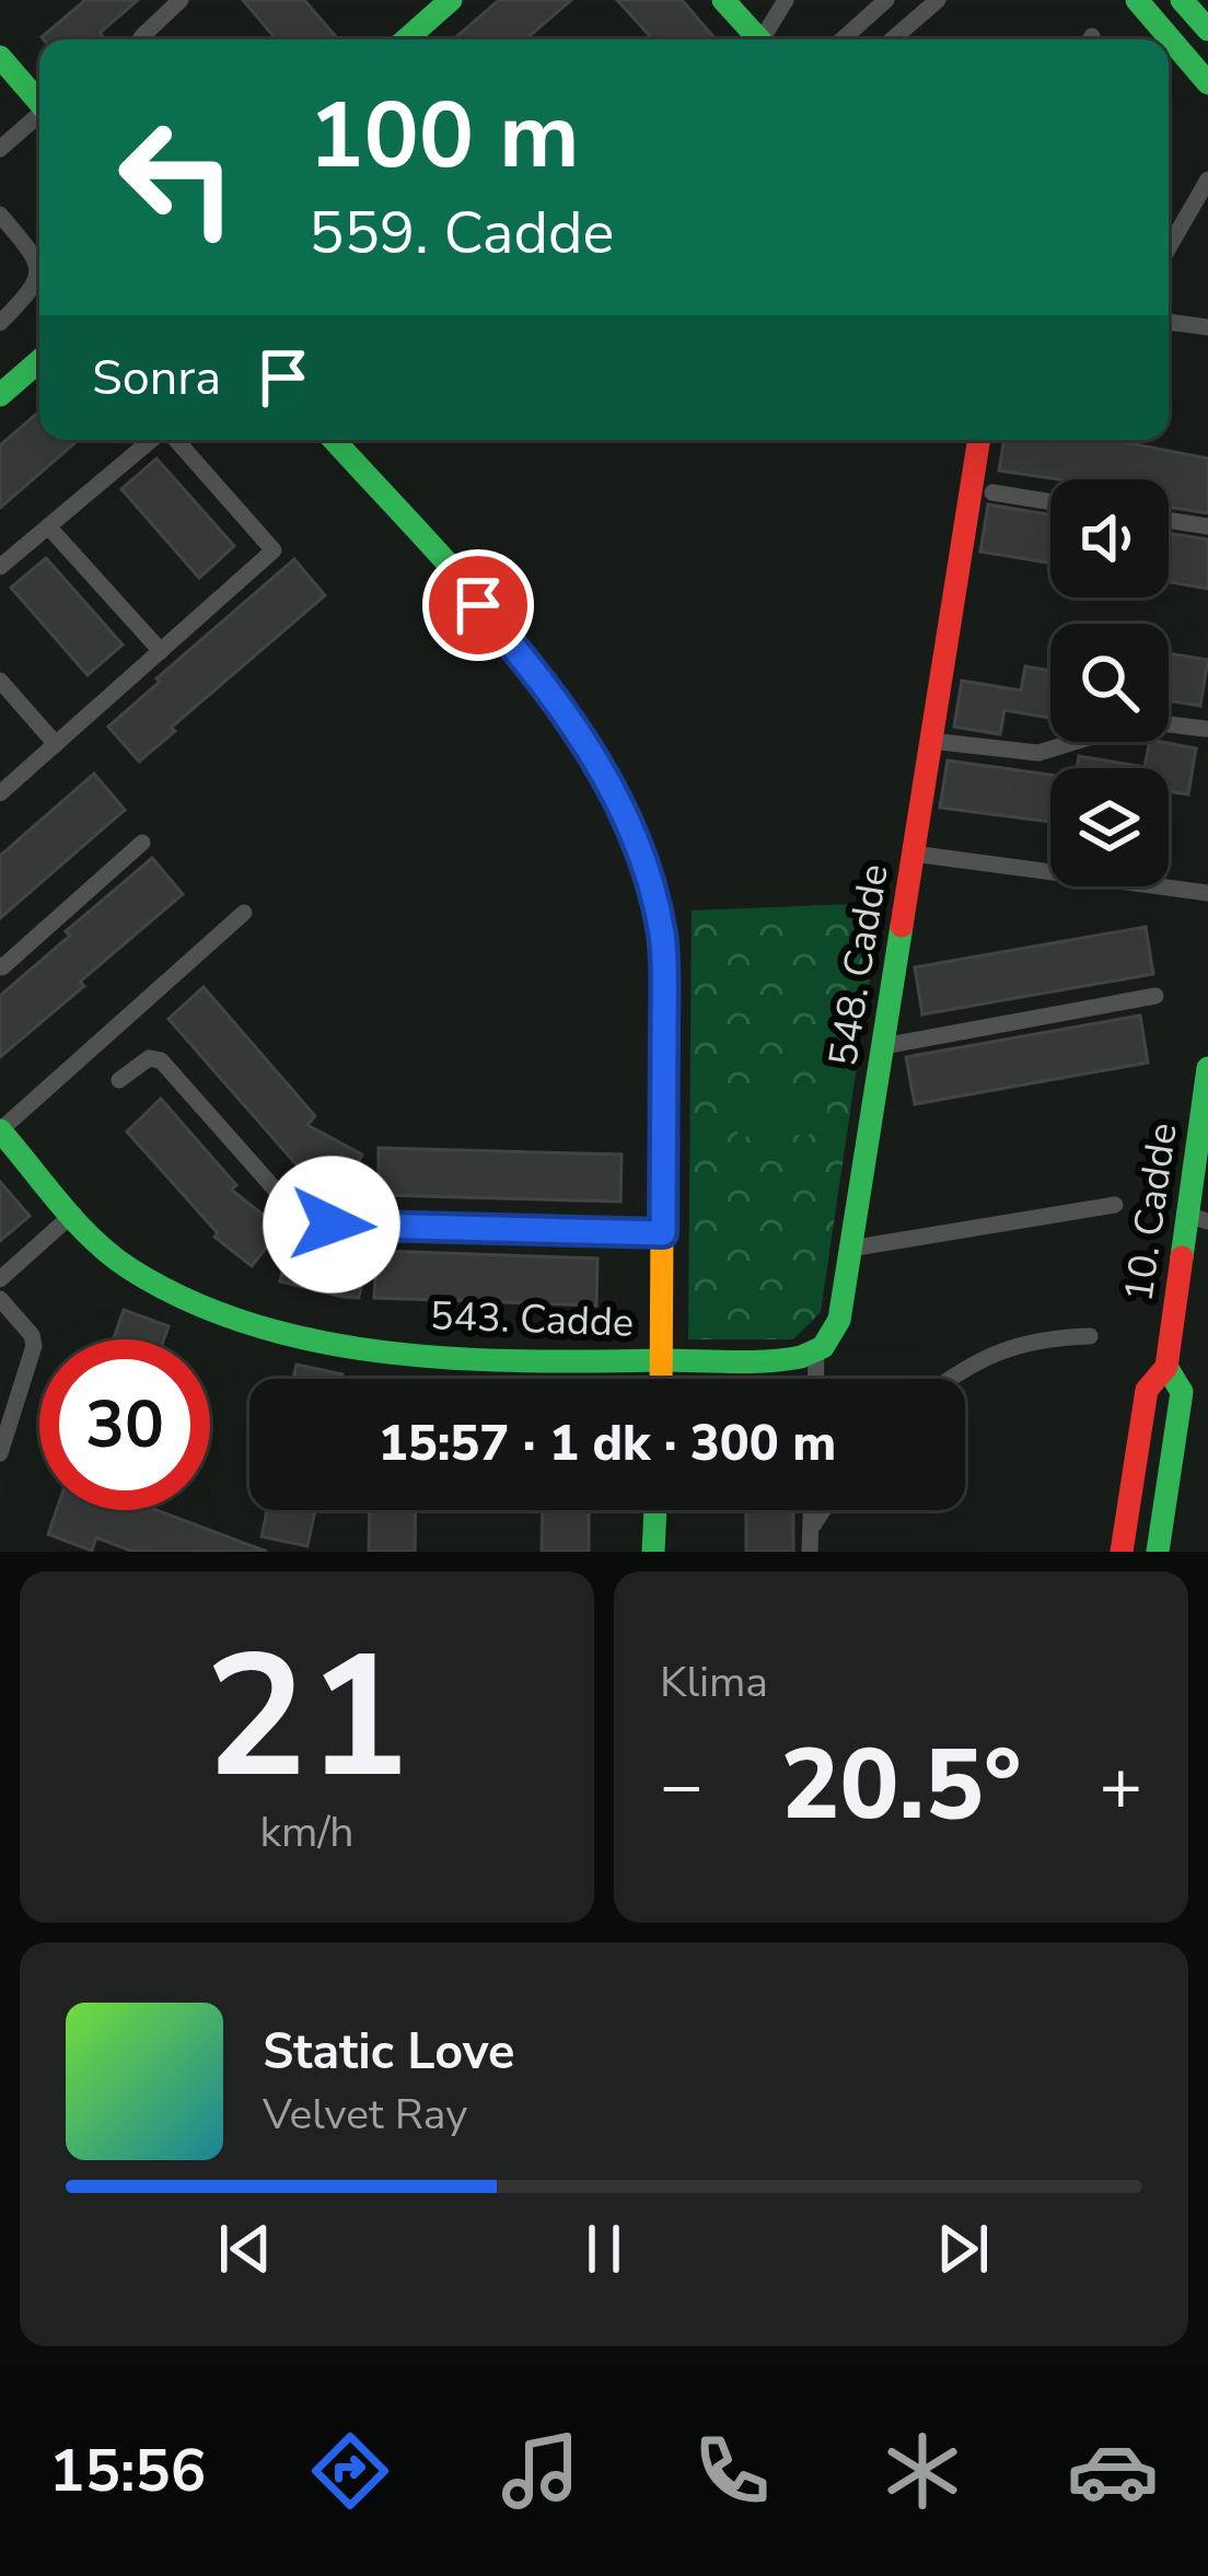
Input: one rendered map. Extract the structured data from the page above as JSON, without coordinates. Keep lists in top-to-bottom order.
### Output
{
  "streets": {
    "street": ["548. Cadde", "10. Cadde", "543. Cadde"]
  },
  "page": {
    "turn": ["100 m", "559. Cadde"],
    "then": "Sonra",
    "limit": "30",
    "trip": "15:57 · 1 dk · 300 m",
    "tile": [
      ["21", "km/h"],
      "Klima"
    ],
    "heat": ["−", "20.5°", "+"],
    "song": ["Static Love", "Velvet Ray"],
    "tabs": "15:56"
  }
}
